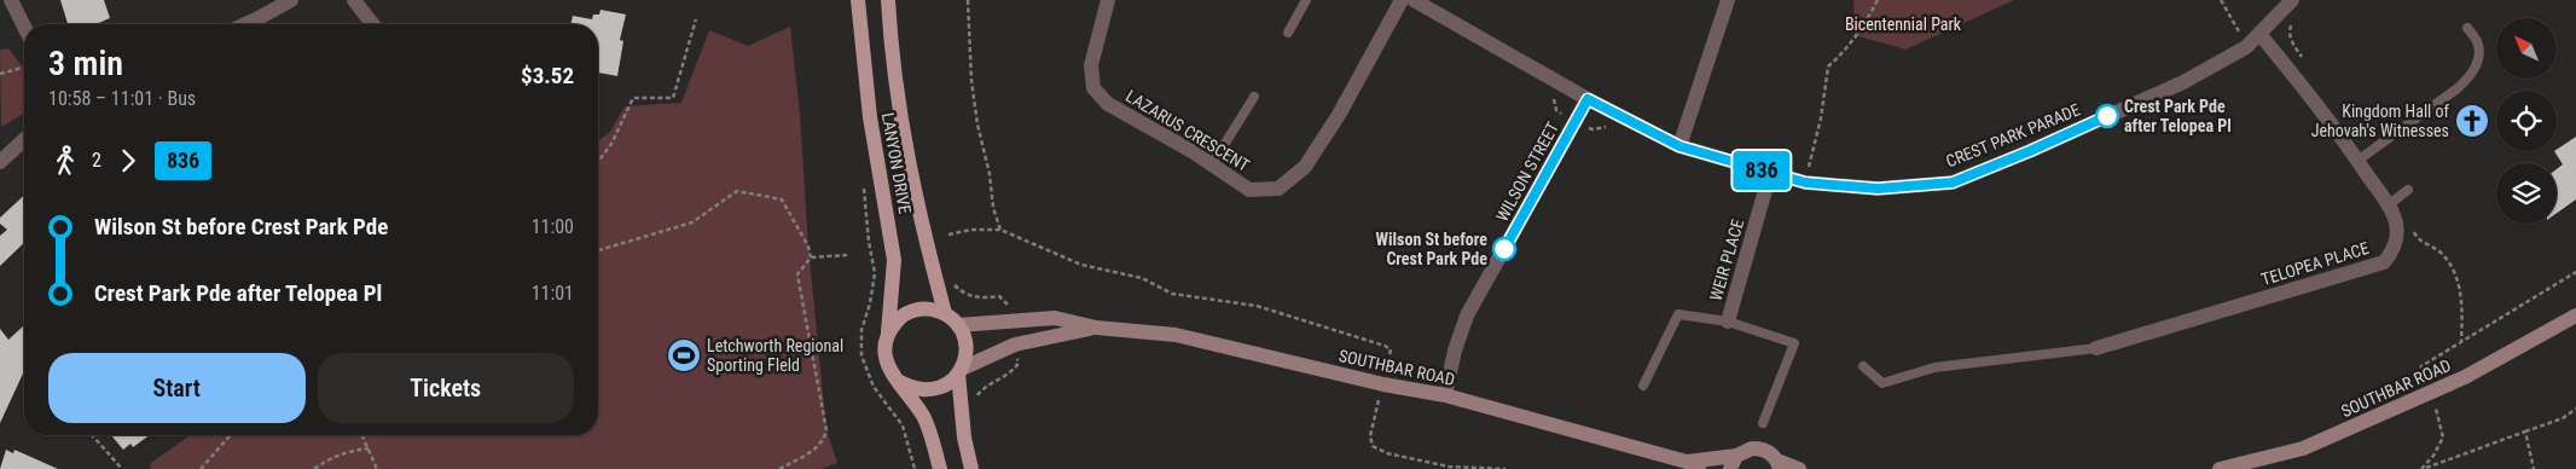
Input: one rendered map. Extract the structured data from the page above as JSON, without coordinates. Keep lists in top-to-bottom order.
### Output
{
  "streets": {
    "main road": ["LANYON DRIVE", "SOUTHBAR ROAD"],
    "street": [
      "LAZARUS CRESCENT",
      "CREST PARK PARADE",
      "WILSON STREET",
      "WEIR PLACE",
      "TELOPEA PLACE"
    ]
  },
  "crossings": [
    ["CREST PARK PARADE", "WILSON STREET"],
    ["CREST PARK PARADE", "WEIR PLACE"],
    ["CREST PARK PARADE", "TELOPEA PLACE"],
    ["LANYON DRIVE", "SOUTHBAR ROAD"],
    ["WILSON STREET", "SOUTHBAR ROAD"]
  ],
  "parks": ["Bicentennial Park"],
  "places": {
    "other": ["Crest Park Pde after Telopea Pl", "Wilson St before Crest Park Pde"],
    "church": ["Kingdom Hall of Jehovah's Witnesses"],
    "sports": ["Letchworth Regional Sporting FIeld"]
  },
  "lines": ["bus line 836"],
  "north": "top left",
  "page": {
    "on_map": "836",
    "heading": ["3 min", "10:58 – 11:01 · Bus", "$3.52"],
    "legs": ["2", "836"],
    "list": [
      {
        "name": "Wilson St before Crest Park Pde",
        "value": "11:00"
      },
      {
        "name": "Crest Park Pde after Telopea Pl",
        "value": "11:01"
      }
    ],
    "buttons": ["Start", "Tickets"]
  }
}
